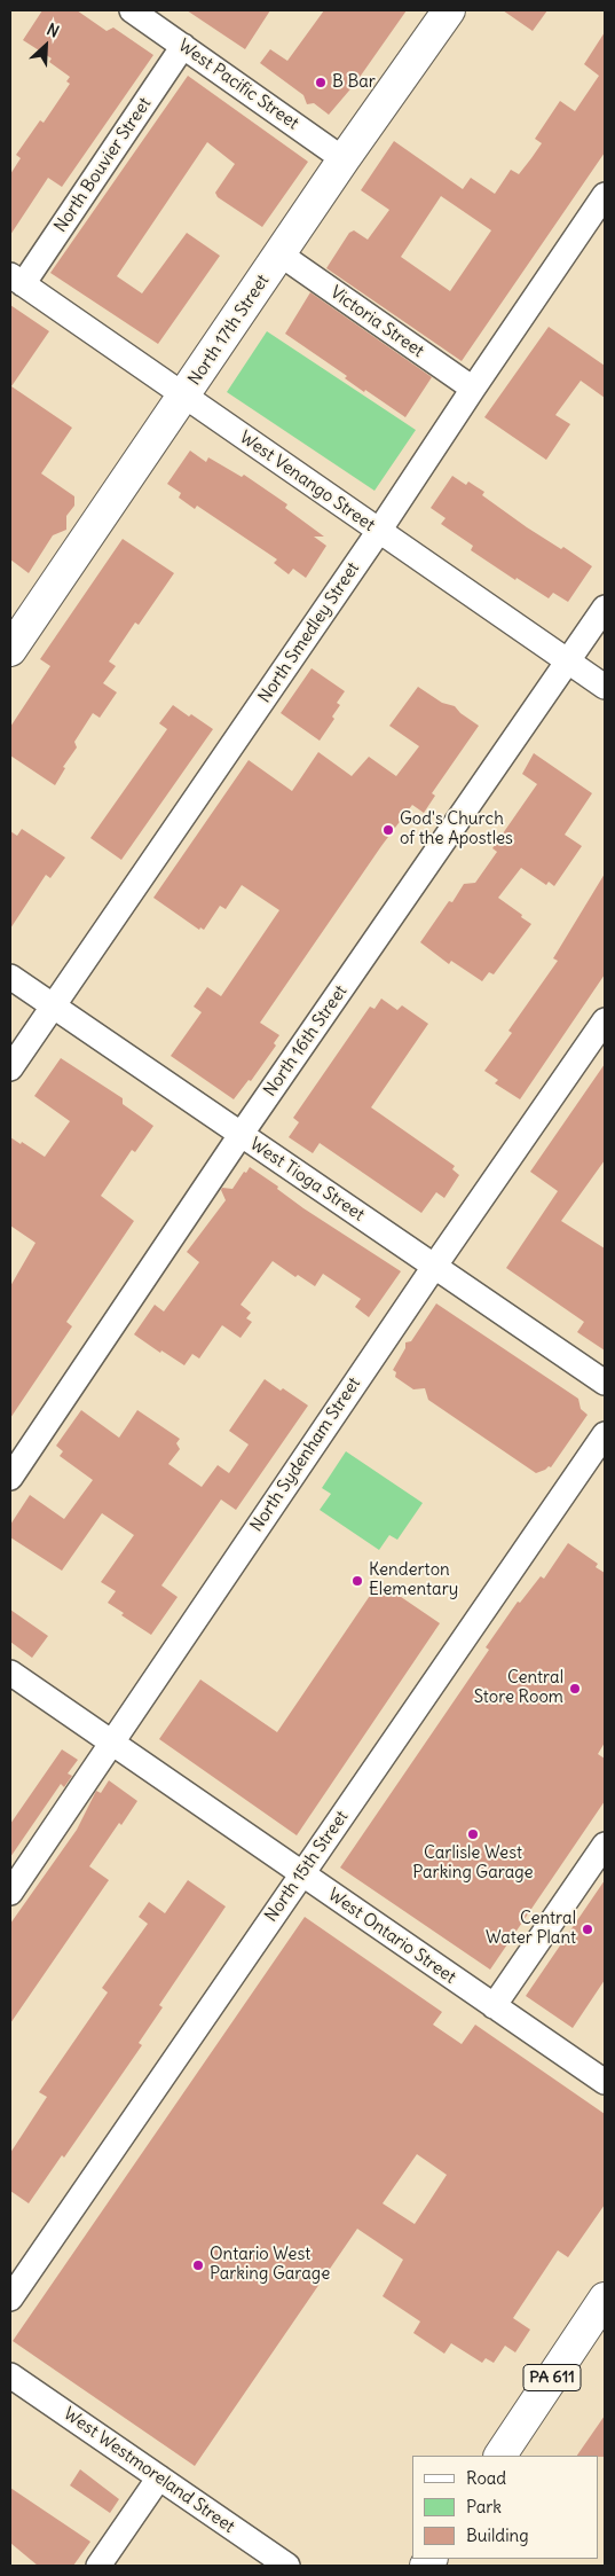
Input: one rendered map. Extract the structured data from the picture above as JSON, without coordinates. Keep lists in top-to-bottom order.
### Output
{
  "streets": {
    "street": [
      "West Pacific Street",
      "North Bouvier Street",
      "Victoria Street",
      "North 17th Street",
      "West Venango Street",
      "North Smedley Street",
      "North 16th Street",
      "West Tioga Street",
      "North Sydenham Street",
      "North 15th Street",
      "West Ontario Street",
      "PA 611",
      "West Westmoreland Street"
    ]
  },
  "crossings": [
    ["West Pacific Street", "North Bouvier Street"],
    ["West Pacific Street", "North 17th Street"],
    ["North Bouvier Street", "West Venango Street"],
    ["Victoria Street", "North 17th Street"],
    ["Victoria Street", "North Smedley Street"],
    ["North 17th Street", "West Venango Street"],
    ["West Venango Street", "North Smedley Street"],
    ["West Venango Street", "North 16th Street"],
    ["North Smedley Street", "West Tioga Street"],
    ["North 16th Street", "West Tioga Street"],
    ["West Tioga Street", "North Sydenham Street"],
    ["North Sydenham Street", "West Ontario Street"],
    ["North 15th Street", "West Ontario Street"]
  ],
  "places": [
    "B Bar",
    "God's Church of the Apostles",
    "Kenderton Elementary",
    "Central Store Room",
    "Carlisle West Parking Garage",
    "Central Water Plant",
    "Ontario West Parking Garage"
  ],
  "legend": ["Road", "Park", "Building"],
  "north": "top right"
}
